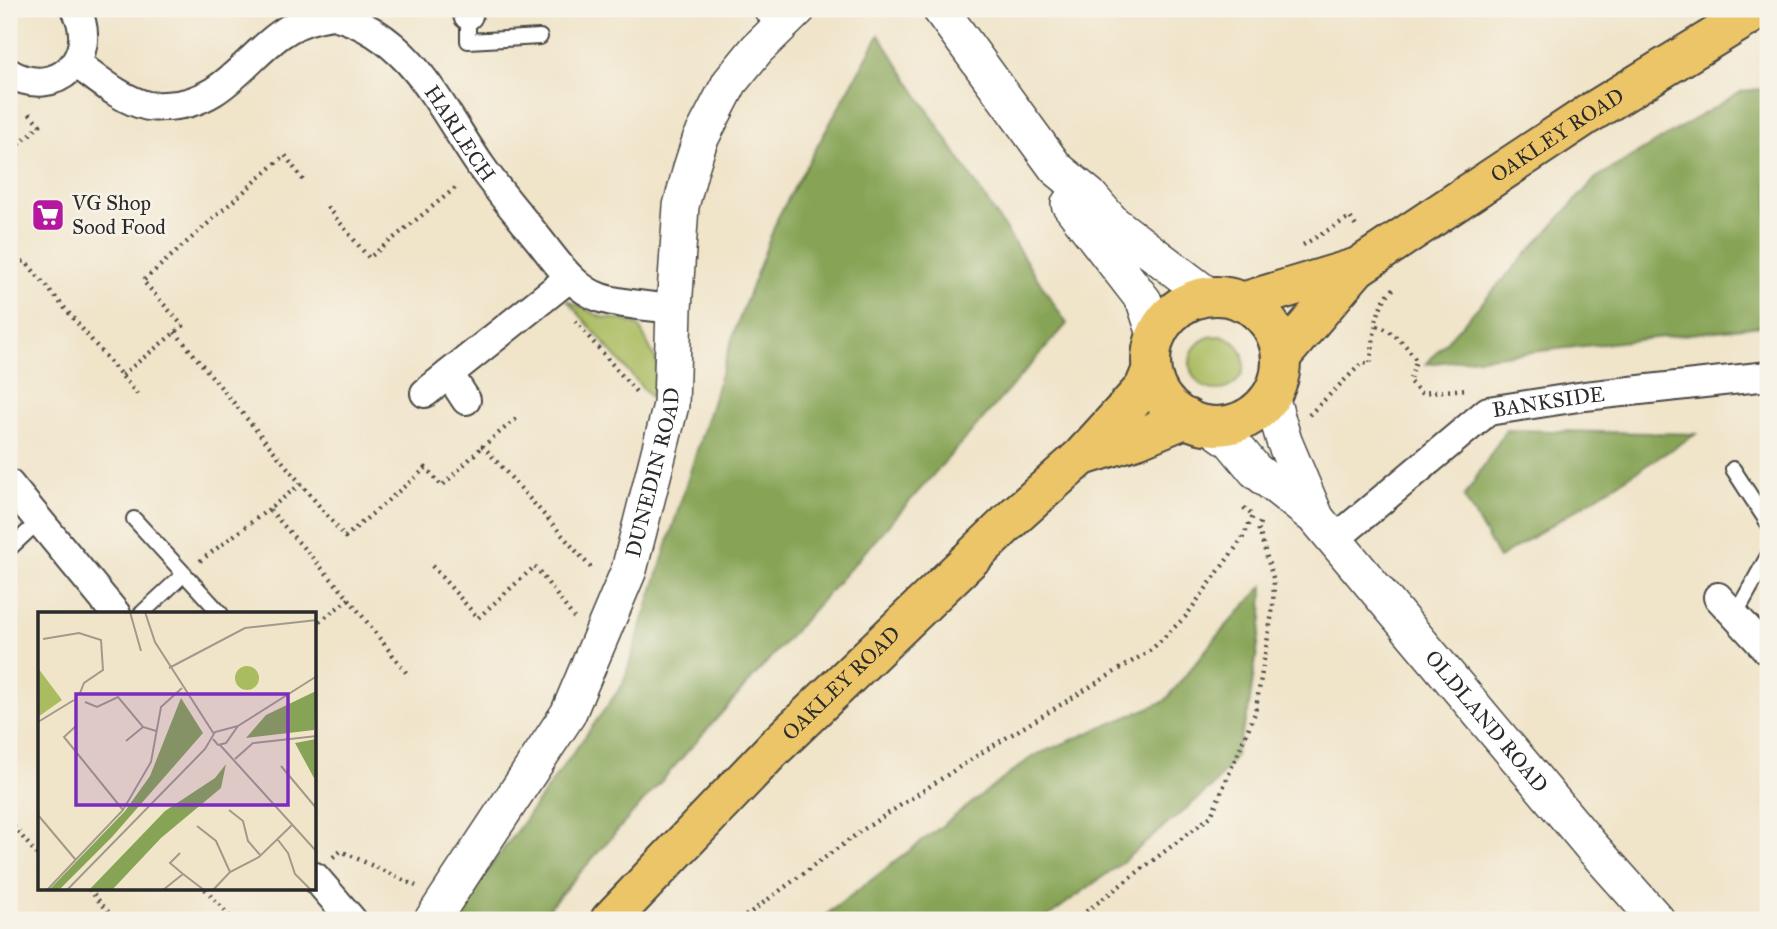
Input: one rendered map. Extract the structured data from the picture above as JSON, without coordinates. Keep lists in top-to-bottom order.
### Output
{
  "streets": {
    "main road": ["OAKLEY ROAD"],
    "street": [
      "HARLECH",
      "BANKSIDE",
      "DUNEDIN ROAD",
      "OLDLAND ROAD"
    ]
  },
  "crossings": [
    ["HARLECH", "DUNEDIN ROAD"],
    ["OAKLEY ROAD", "OLDLAND ROAD"],
    ["BANKSIDE", "OLDLAND ROAD"]
  ],
  "places": {
    "supermarket": ["VG Shop Sood Food"]
  }
}
